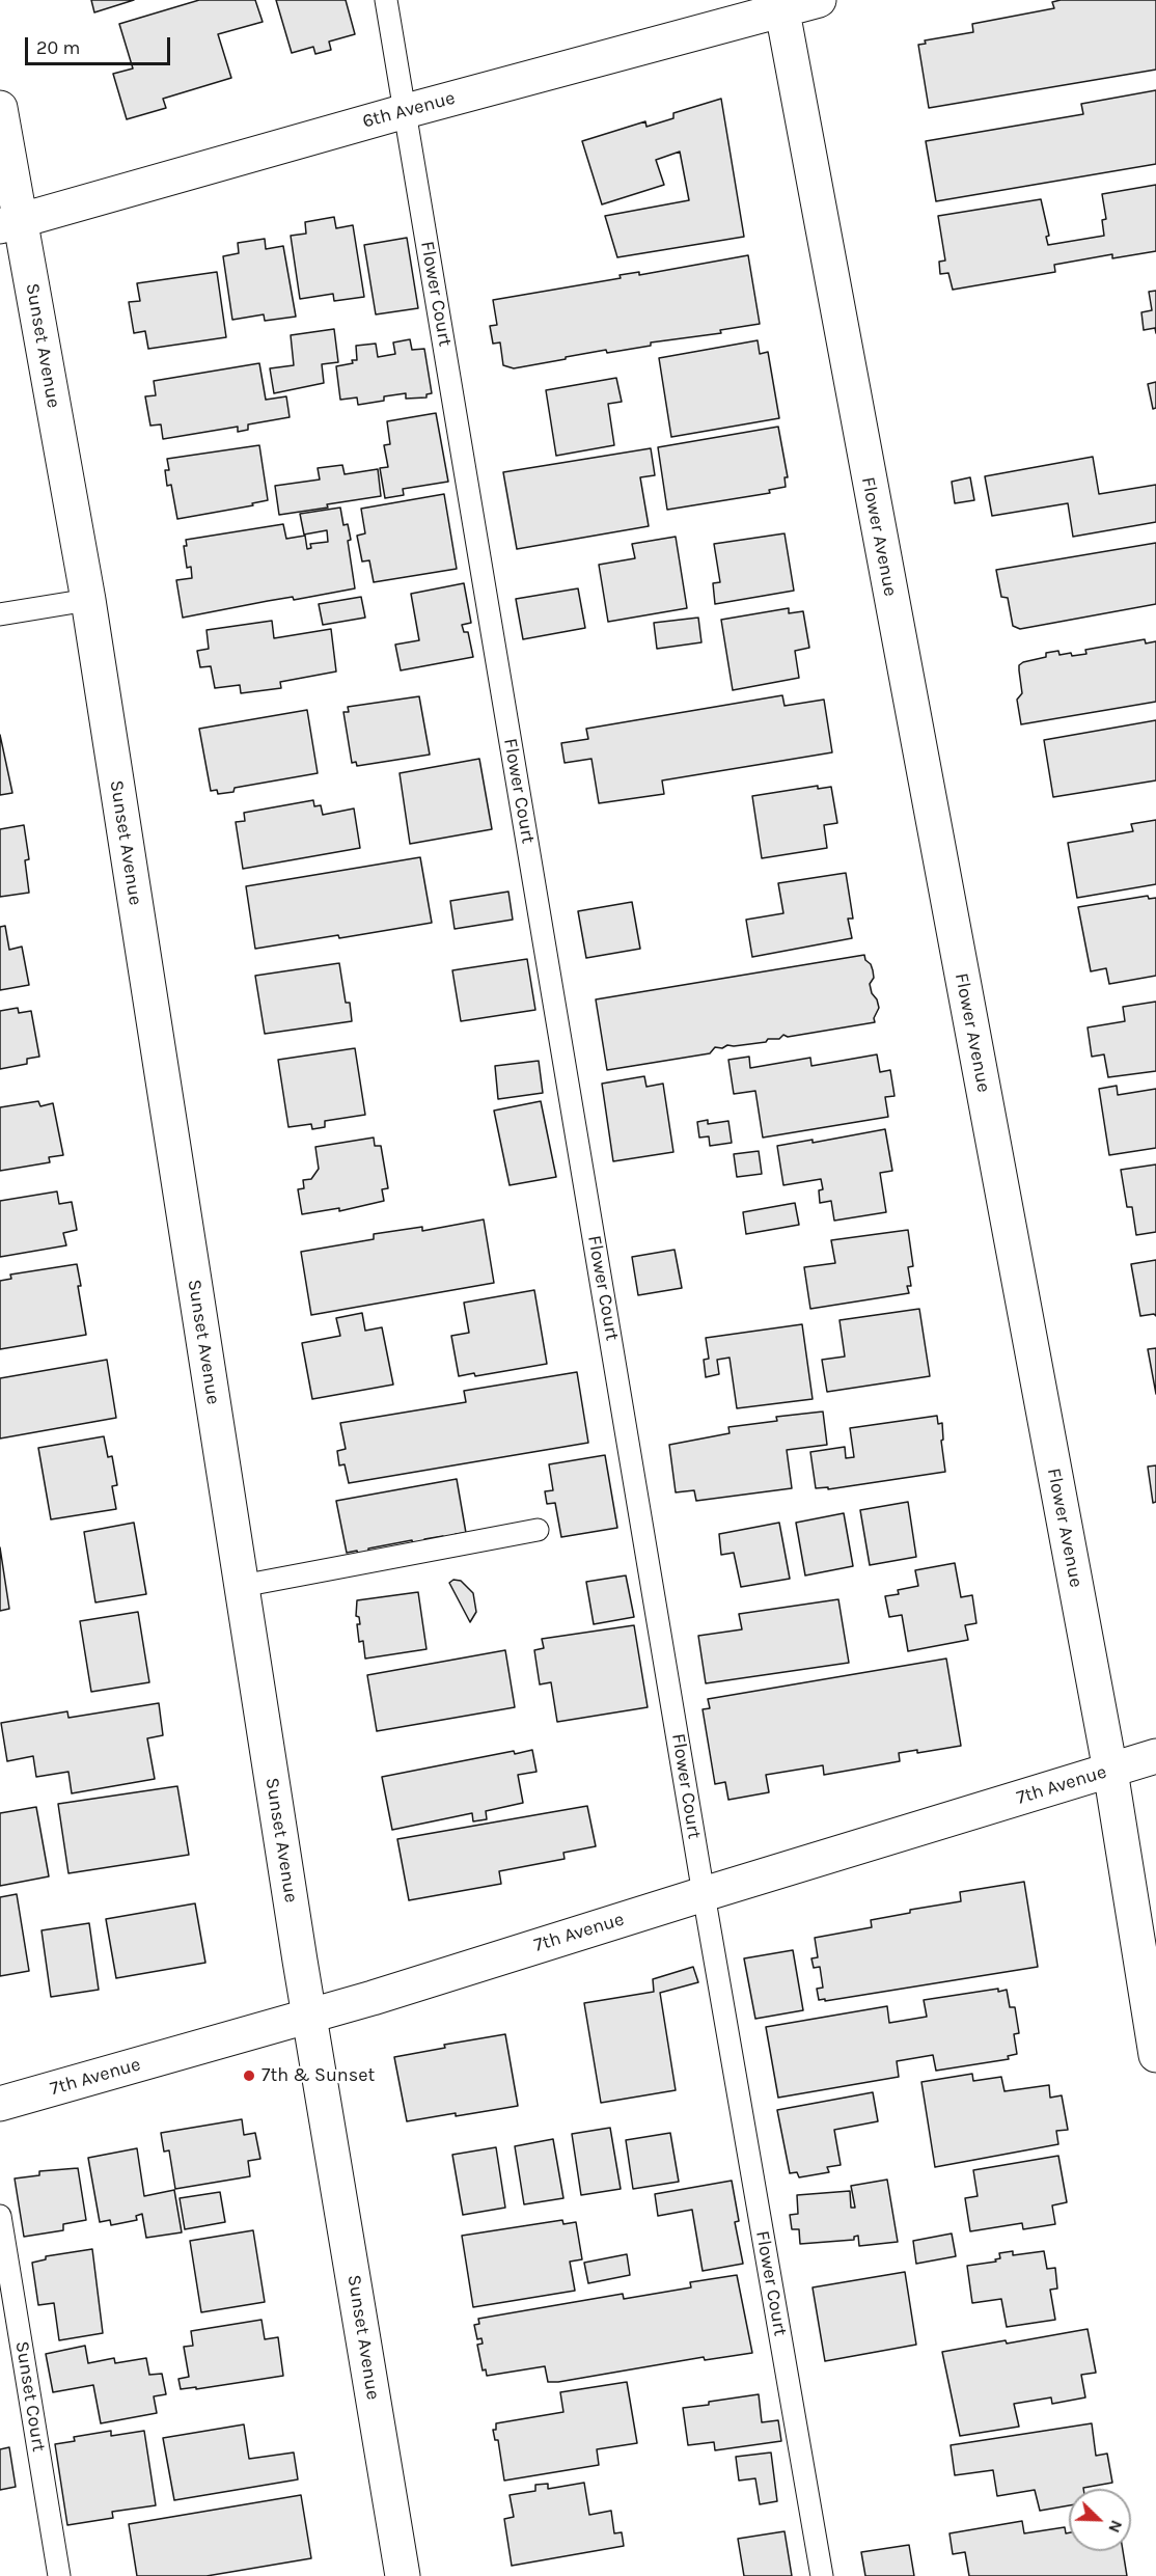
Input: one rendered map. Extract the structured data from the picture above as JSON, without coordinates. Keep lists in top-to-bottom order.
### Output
{
  "streets": {
    "street": [
      "6th Avenue",
      "Sunset Avenue",
      "Flower Avenue",
      "7th Avenue"
    ],
    "lane": ["Flower Court", "Sunset Court"]
  },
  "crossings": [
    ["6th Avenue", "Flower Court"],
    ["6th Avenue", "Sunset Avenue"],
    ["6th Avenue", "Flower Avenue"],
    ["Flower Court", "7th Avenue"],
    ["Sunset Avenue", "7th Avenue"],
    ["Flower Avenue", "7th Avenue"]
  ],
  "places": ["7th & Sunset"],
  "scale_bar": "20 m",
  "north": "bottom right"
}
